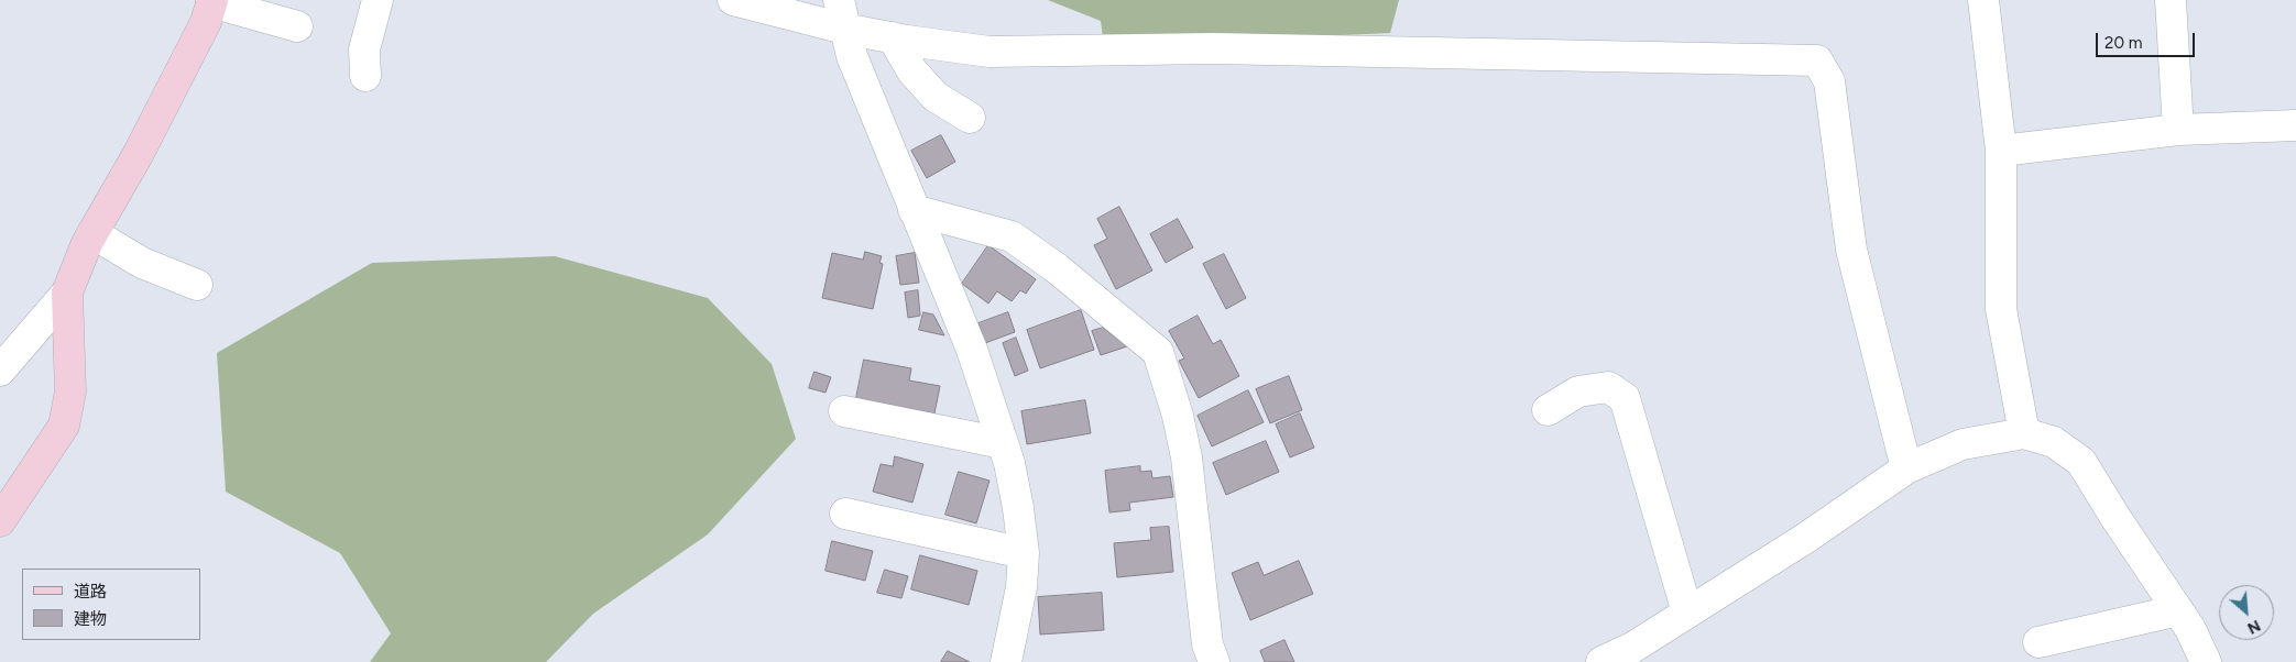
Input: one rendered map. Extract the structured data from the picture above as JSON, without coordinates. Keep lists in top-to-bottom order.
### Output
{
  "legend": ["道路", "建物"],
  "scale_bar": "20 m",
  "north": "bottom right"
}
